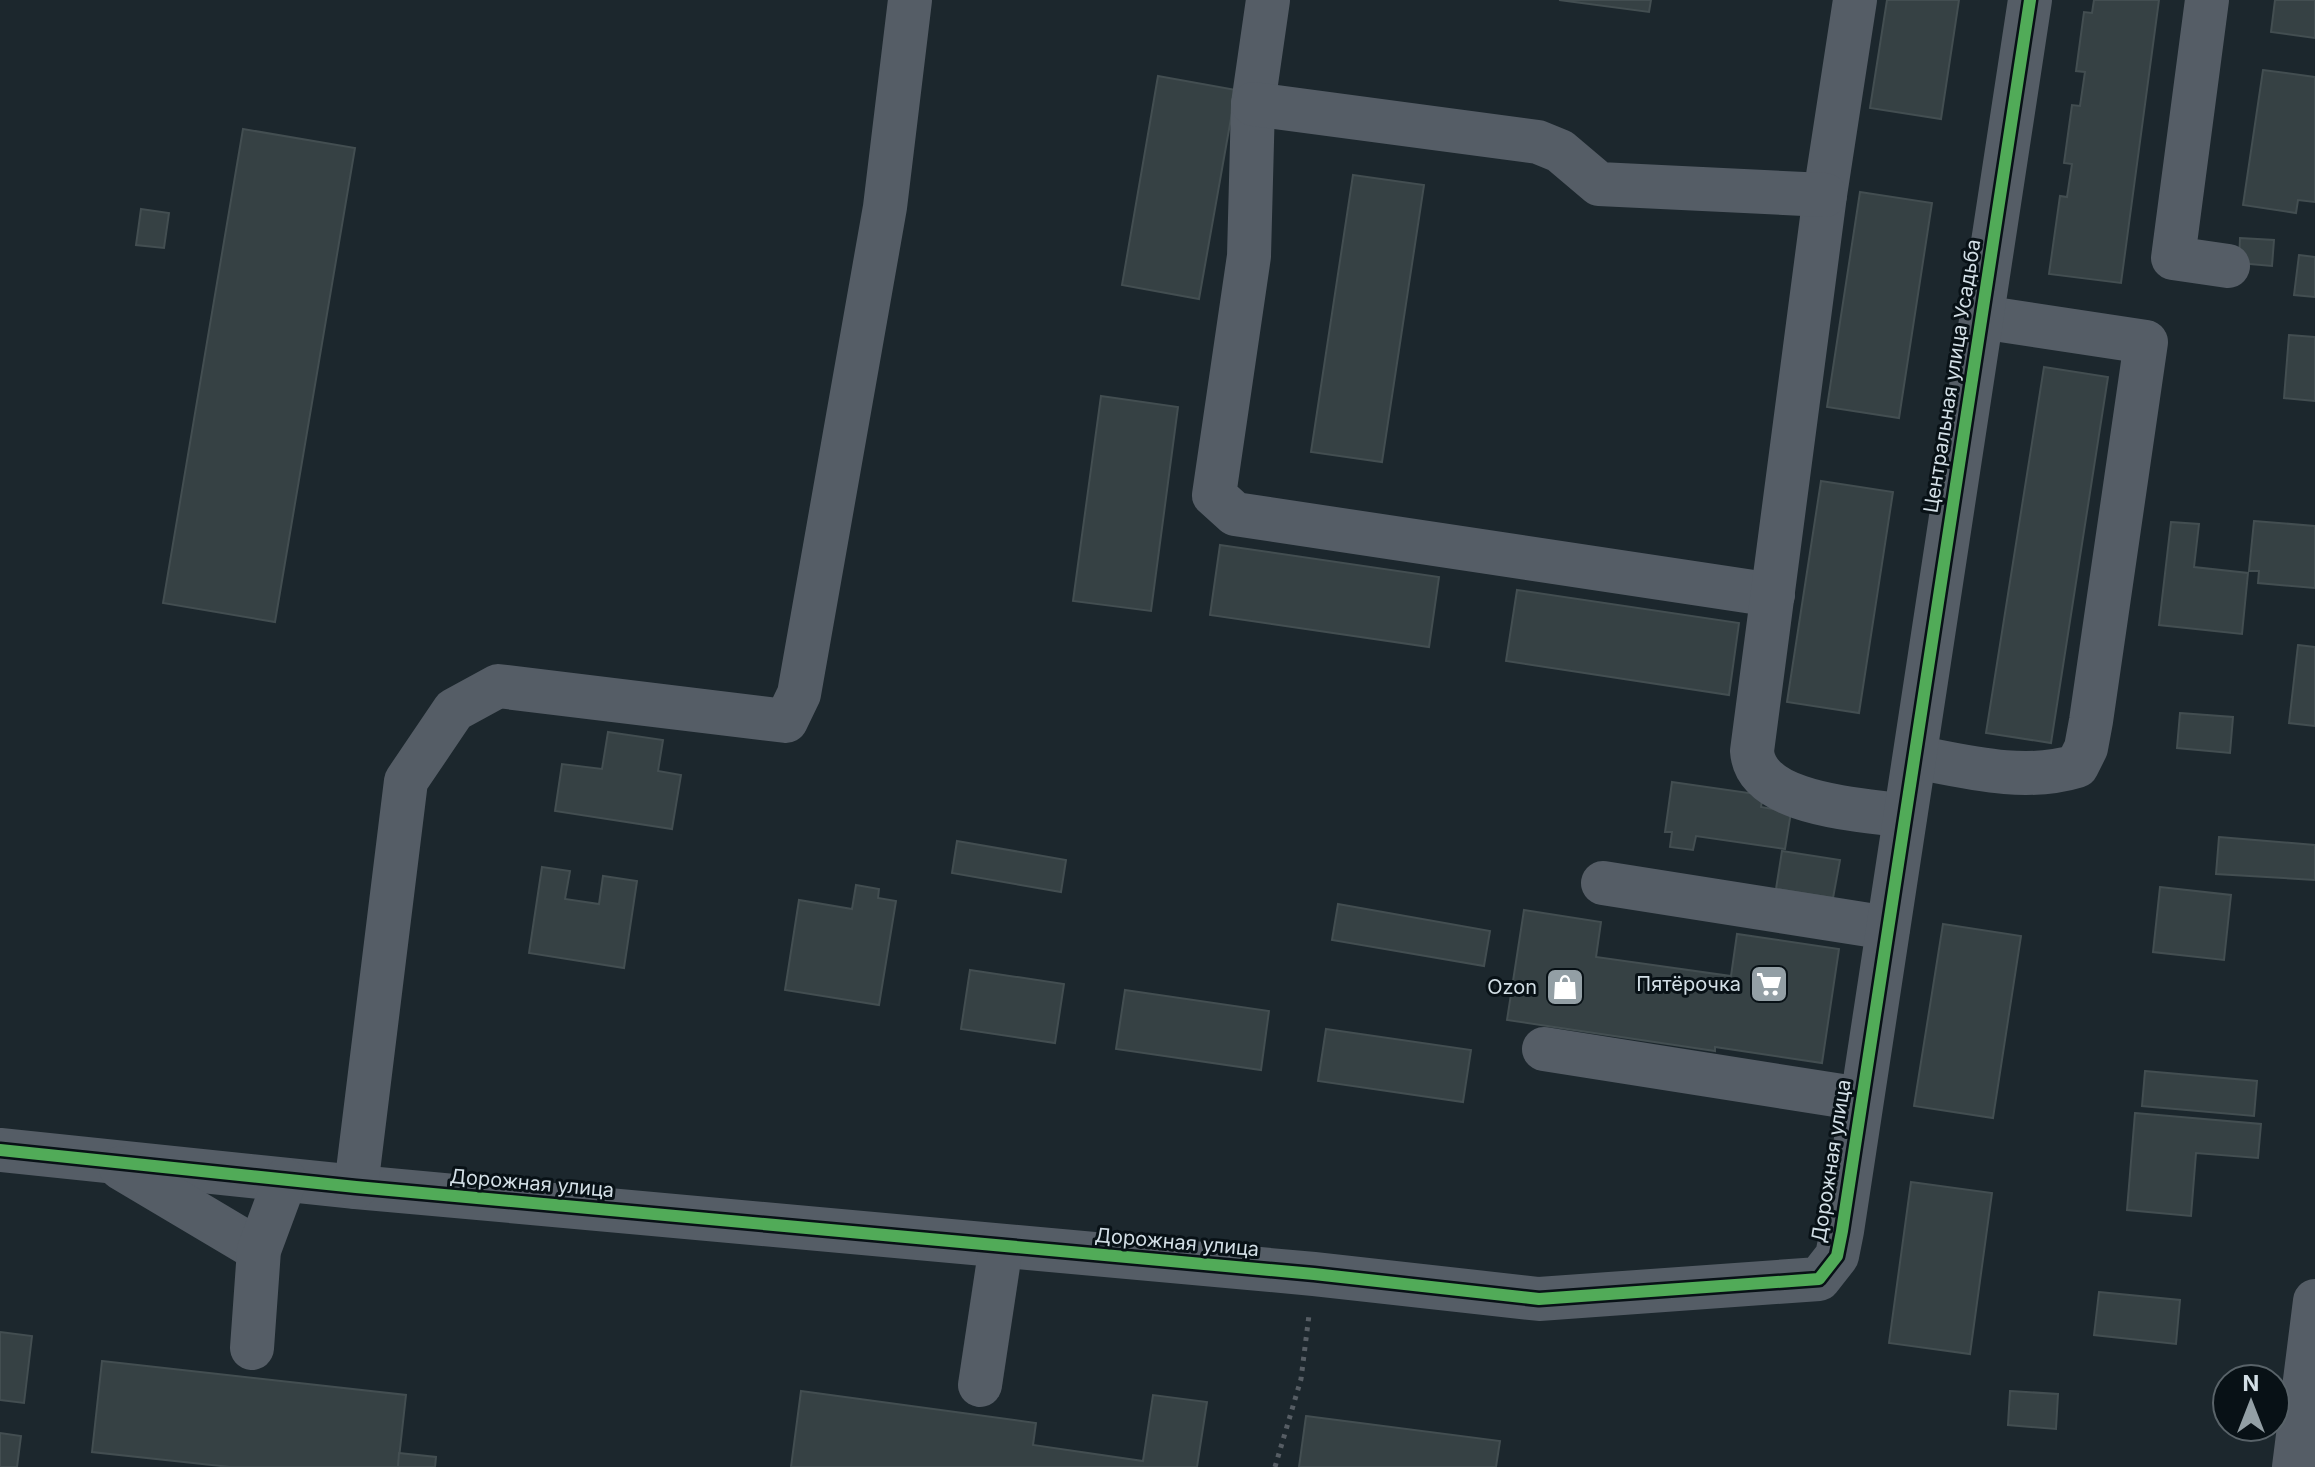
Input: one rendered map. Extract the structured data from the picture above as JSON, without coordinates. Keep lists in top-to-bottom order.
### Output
{
  "streets": {
    "street": ["Центральная улица Усадьба", "Дорожная улица"]
  },
  "crossings": [
    ["Центральная улица Усадьба", "Дорожная улица"]
  ],
  "places": {
    "supermarket": ["Пятёрочка"],
    "shop": ["Ozon"]
  },
  "north": "top"
}
